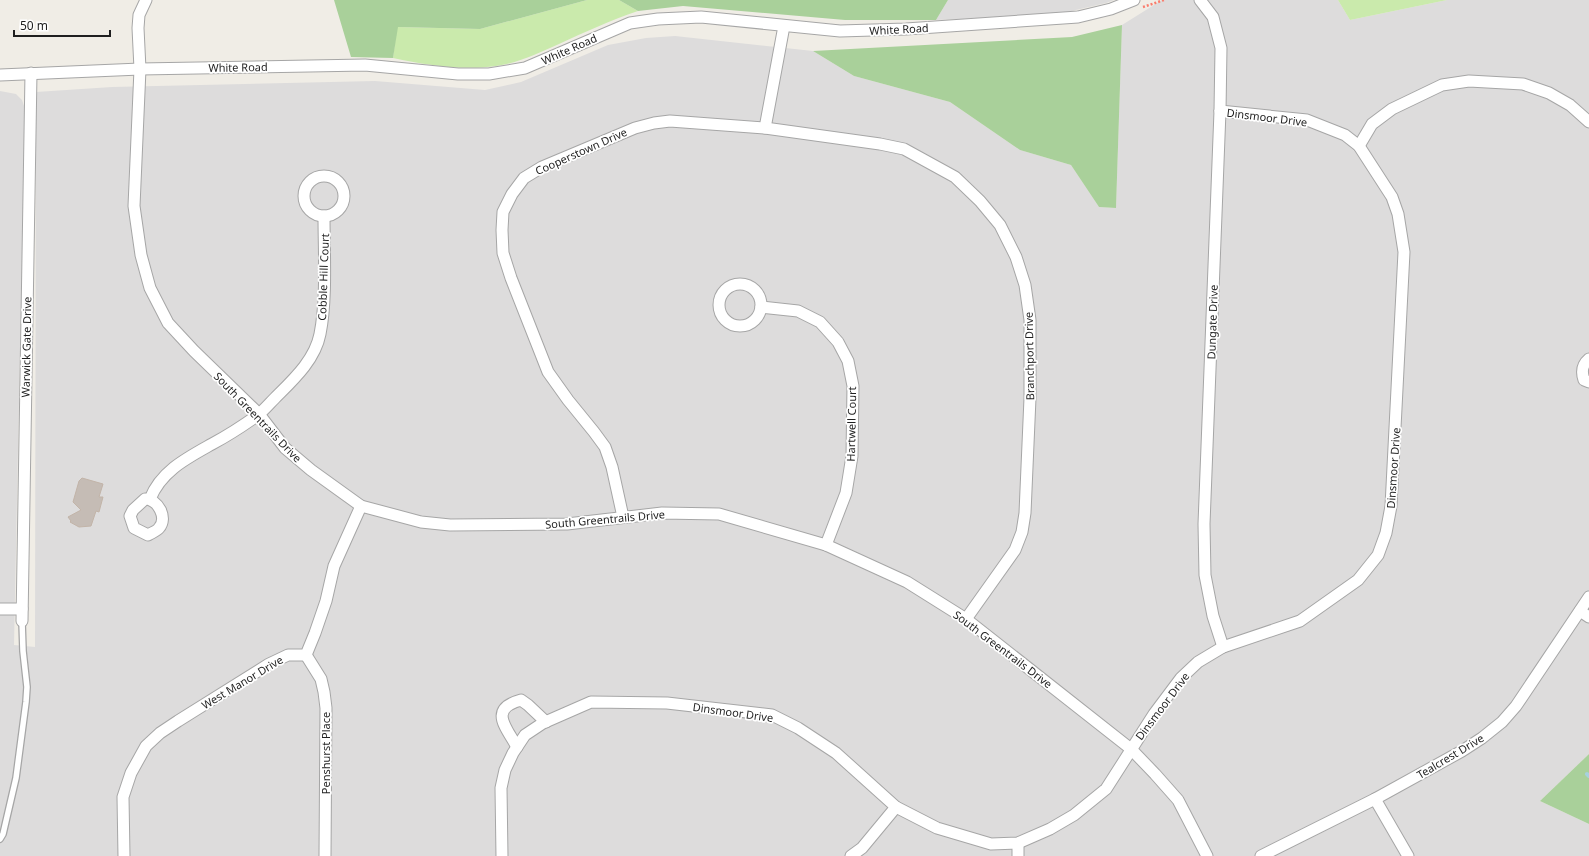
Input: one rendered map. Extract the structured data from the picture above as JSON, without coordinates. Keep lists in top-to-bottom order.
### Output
{
  "streets": {
    "street": [
      "White Road",
      "Dinsmoor Drive",
      "Cooperstown Drive",
      "Cobble Hill Court",
      "Dungate Drive",
      "Warwick Gate Drive",
      "Branchport Drive",
      "South Greentrails Drive",
      "Hartwell Court",
      "West Manor Drive",
      "Penshurst Place",
      "Tealcrest Drive"
    ]
  },
  "crossings": [
    ["White Road", "Warwick Gate Drive"],
    ["White Road", "South Greentrails Drive"],
    ["Dinsmoor Drive", "Dungate Drive"],
    ["Dinsmoor Drive", "South Greentrails Drive"],
    ["Cooperstown Drive", "Branchport Drive"],
    ["Cooperstown Drive", "South Greentrails Drive"],
    ["Cobble Hill Court", "South Greentrails Drive"],
    ["Branchport Drive", "South Greentrails Drive"],
    ["South Greentrails Drive", "Hartwell Court"],
    ["West Manor Drive", "Penshurst Place"]
  ],
  "scale_bar": "50 m"
}
